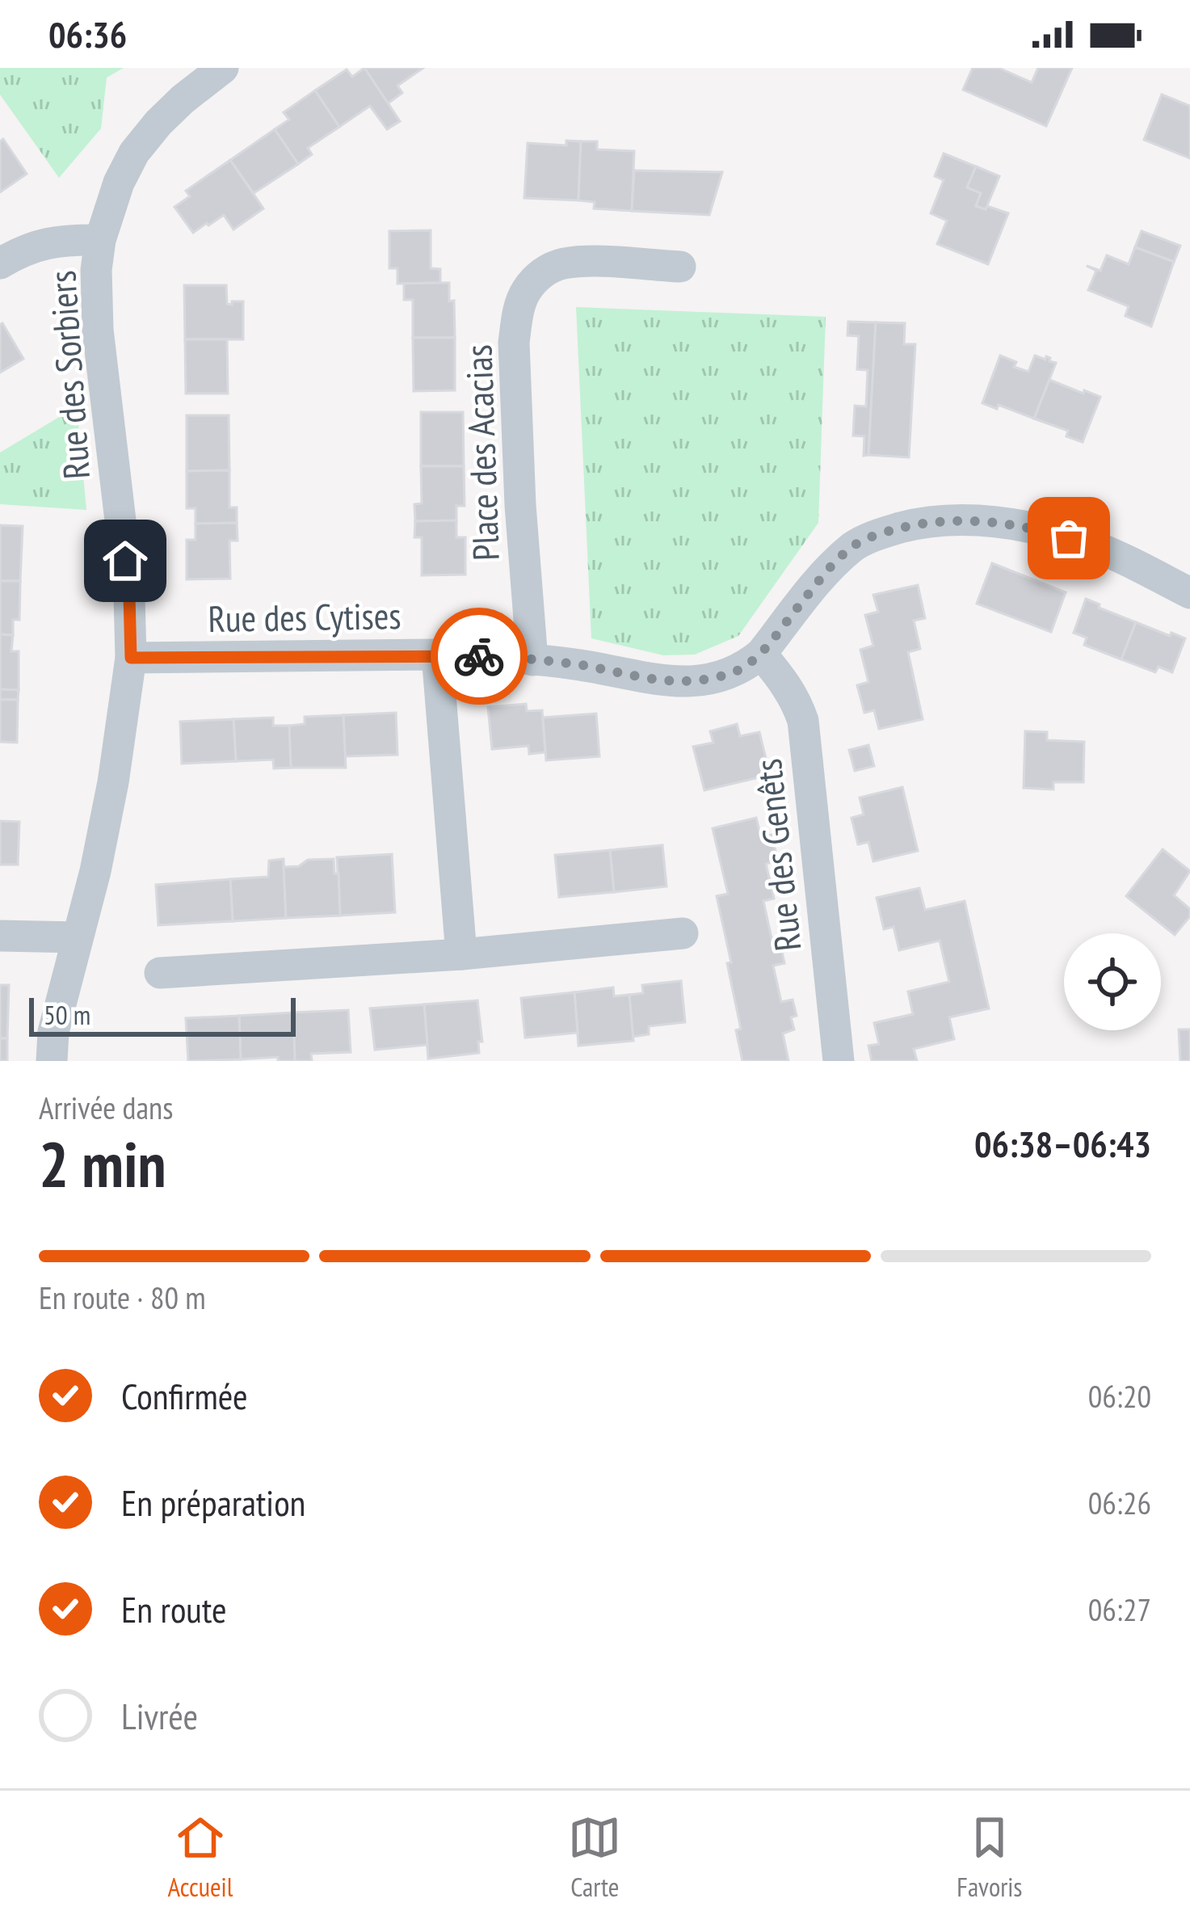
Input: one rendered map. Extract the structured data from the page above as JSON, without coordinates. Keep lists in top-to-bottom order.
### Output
{
  "streets": {
    "street": [
      "Rue des Sorbiers",
      "Place des Acacias",
      "Rue des Cytises",
      "Rue des Genêts"
    ]
  },
  "crossings": [
    ["Rue des Sorbiers", "Rue des Cytises"],
    ["Place des Acacias", "Rue des Cytises"],
    ["Rue des Cytises", "Rue des Genêts"]
  ],
  "scale_bar": "50 m",
  "page": {
    "status": "06:36",
    "scale": "50 m",
    "heading": ["2 min", "Arrivée dans", "06:38–06:43"],
    "bar": "En route · 80 m",
    "list": [
      ["Confirmée", "06:20"],
      ["En préparation", "06:26"],
      ["En route", "06:27"],
      "Livrée"
    ],
    "tabs": ["Accueil", "Carte", "Favoris"]
  }
}
